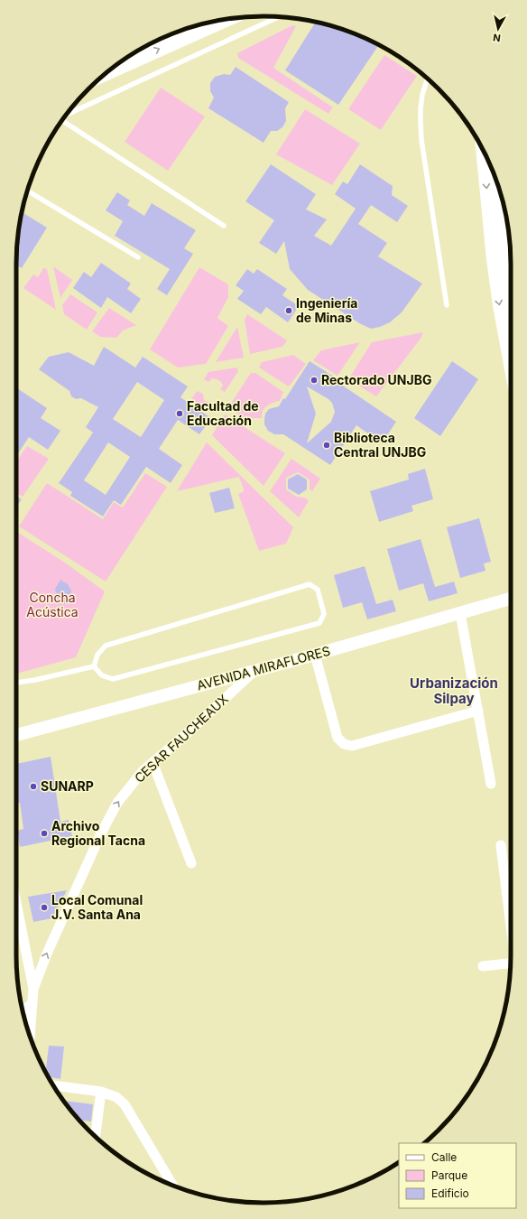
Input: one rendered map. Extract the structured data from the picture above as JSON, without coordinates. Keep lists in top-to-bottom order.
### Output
{
  "streets": {
    "street": ["AVENIDA MIRAFLORES", "CESAR FAUCHEAUX"]
  },
  "crossings": [
    ["AVENIDA MIRAFLORES", "CESAR FAUCHEAUX"]
  ],
  "one_way": ["CESAR FAUCHEAUX"],
  "districts": ["Urbanización Silpay"],
  "parks": ["Concha Acústica"],
  "places": [
    "Ingeniería de Minas",
    "Rectorado UNJBG",
    "Facultad de Educación",
    "Biblioteca Central UNJBG",
    "SUNARP",
    "Archivo Regional Tacna",
    "Local Comunal J.V. Santa Ana"
  ],
  "legend": ["Calle", "Parque", "Edificio"],
  "north": "bottom"
}
